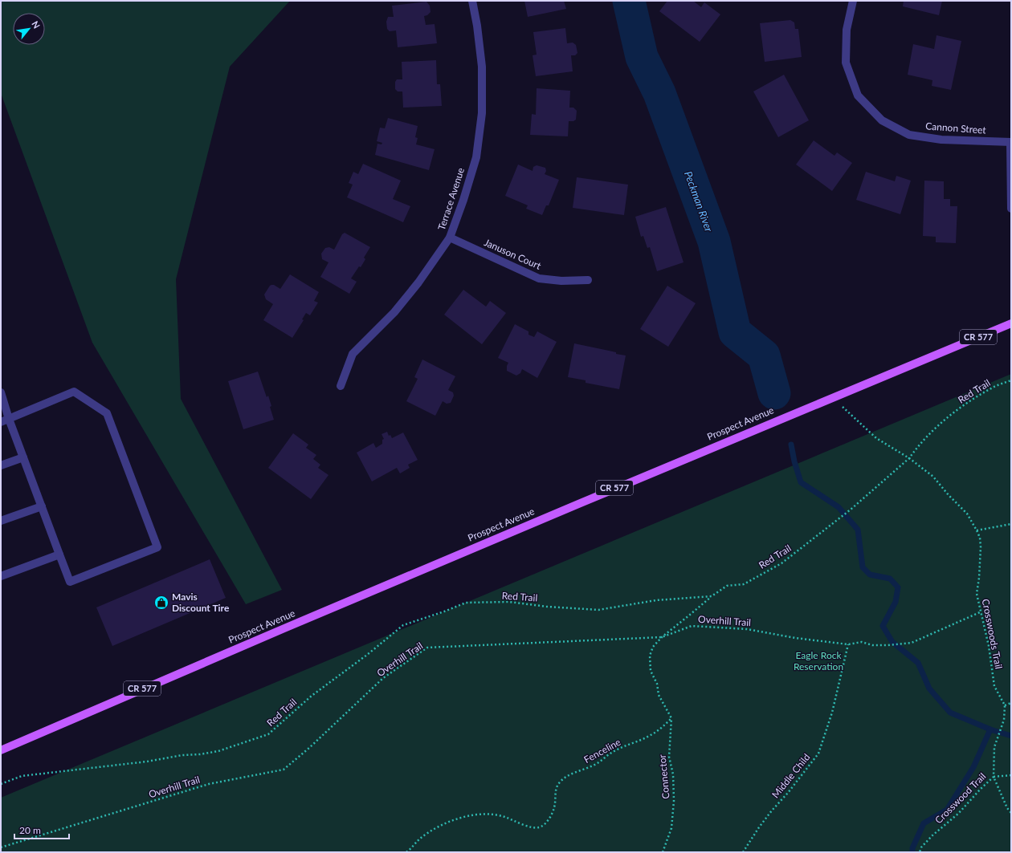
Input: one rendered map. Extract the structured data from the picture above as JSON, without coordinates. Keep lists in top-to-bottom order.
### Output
{
  "streets": {
    "main road": ["CR 577", "Prospect Avenue"],
    "street": ["Cannon Street", "Terrace Avenue", "Januson Court"],
    "path": [
      "Red Trail",
      "Overhill Trail",
      "Crosswoods Trail",
      "Fenceline",
      "Middle Child",
      "Connector",
      "Crosswood Trail"
    ]
  },
  "crossings": [
    ["Terrace Avenue", "Januson Court"],
    ["Red Trail", "Crosswoods Trail"],
    ["Prospect Avenue", "Crosswoods Trail"],
    ["Overhill Trail", "Crosswoods Trail"],
    ["Overhill Trail", "Middle Child"],
    ["Crosswoods Trail", "Crosswood Trail"],
    ["Fenceline", "Connector"]
  ],
  "water": ["Peckman River"],
  "parks": ["Eagle Rock Reservation"],
  "places": {
    "shop": ["Mavis Discount Tire"]
  },
  "scale_bar": "20 m",
  "north": "top right"
}
